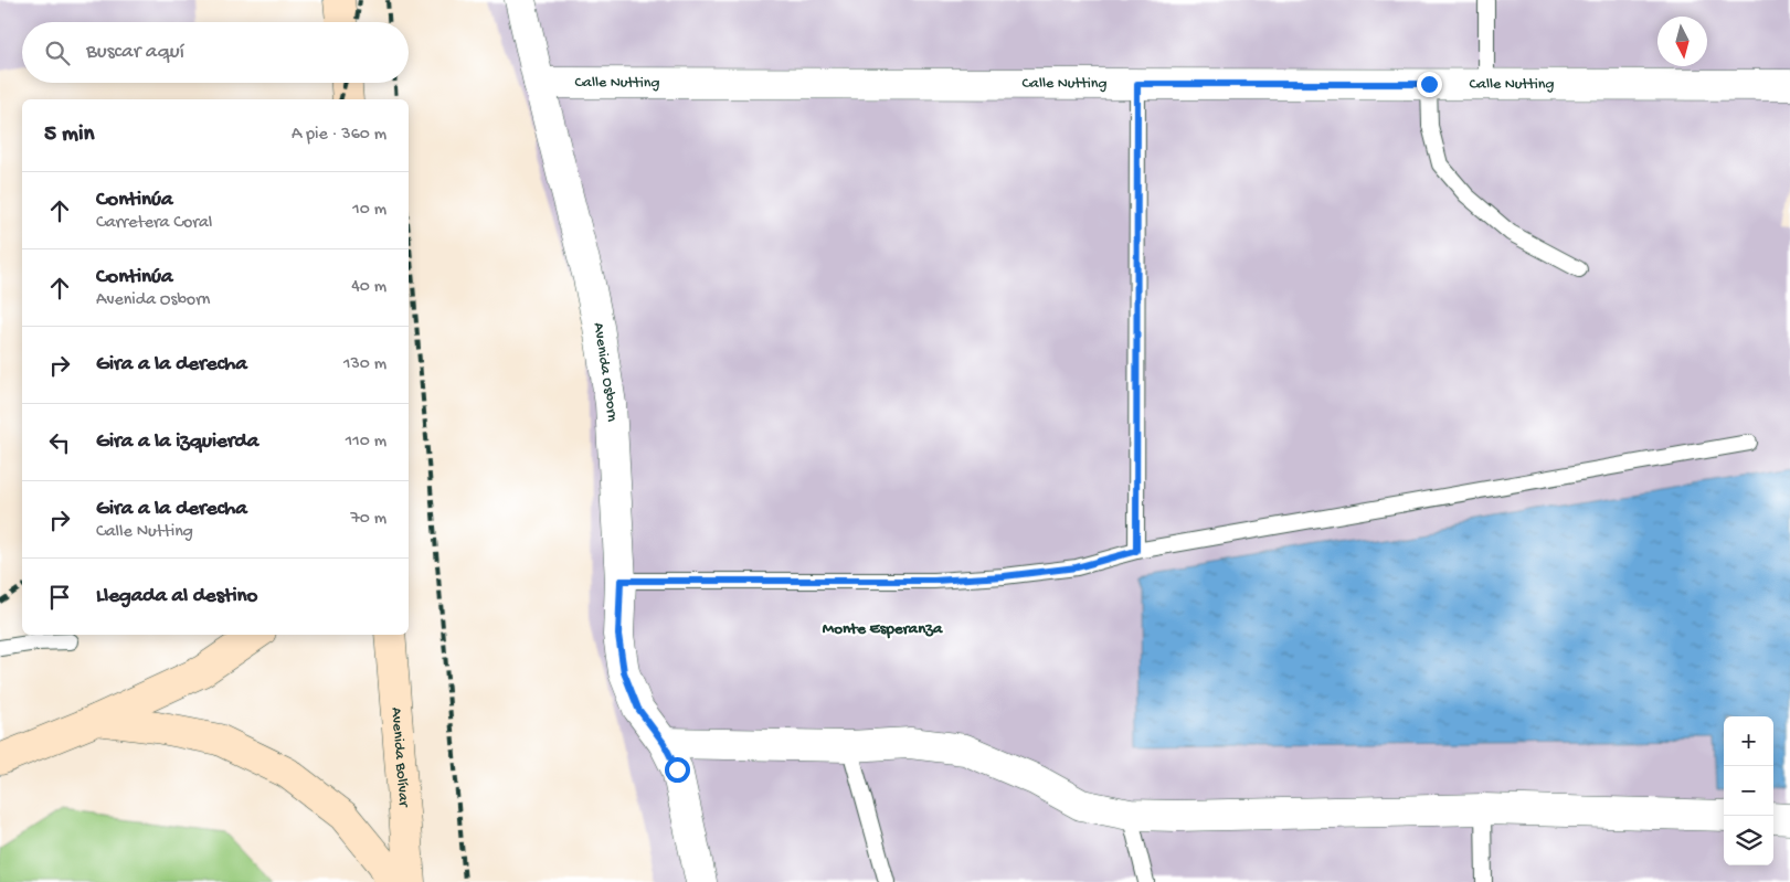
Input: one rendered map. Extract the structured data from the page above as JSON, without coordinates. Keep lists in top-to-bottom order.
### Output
{
  "streets": {
    "main road": ["Avenida Bolívar"],
    "street": ["Calle Nutting", "Avenida Osborn"]
  },
  "crossings": [
    ["Calle Nutting", "Avenida Osborn"]
  ],
  "districts": ["Monte Esperanza"],
  "north": "bottom",
  "page": {
    "search": "Buscar aquí",
    "heading": ["5 min", "A pie · 360 m"],
    "list": [
      ["Continúa", "Carretera Coral", "10 m"],
      ["Continúa", "Avenida Osborn", "40 m"],
      ["Gira a la derecha", "130 m"],
      ["Gira a la izquierda", "110 m"],
      ["Gira a la derecha", "Calle Nutting", "70 m"],
      "Llegada al destino"
    ],
    "map_buttons": ["+", "−"]
  }
}
